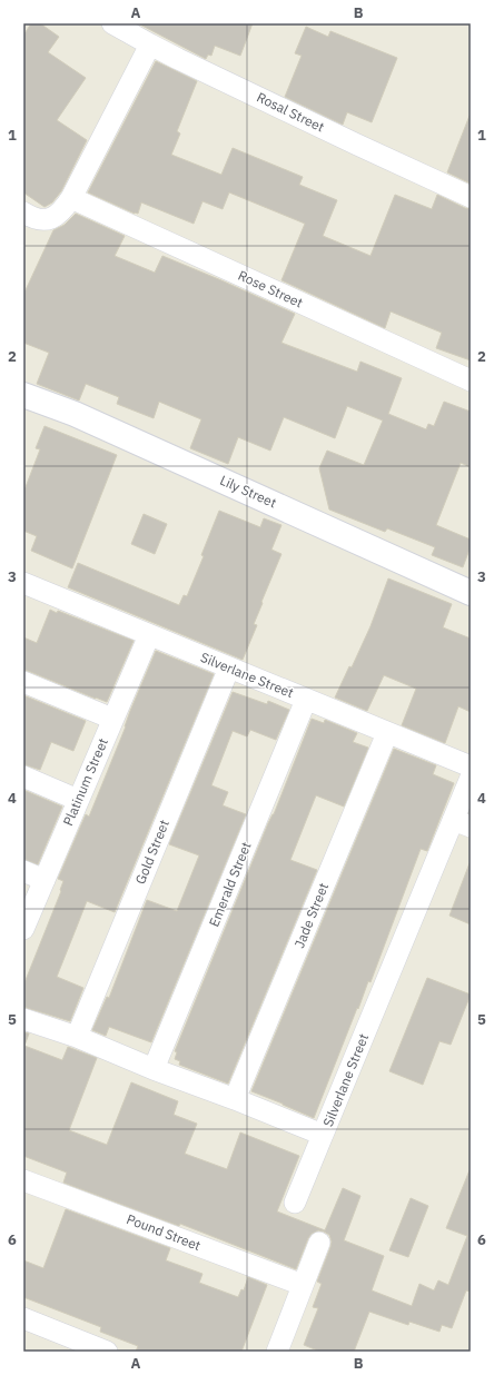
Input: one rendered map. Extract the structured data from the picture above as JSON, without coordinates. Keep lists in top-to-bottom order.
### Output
{
  "streets": {
    "street": [
      "Rosal Street",
      "Rose Street",
      "Lily Street",
      "Silverlane Street",
      "Platinum Street",
      "Gold Street",
      "Emerald Street",
      "Jade Street",
      "Pound Street"
    ]
  },
  "crossings": [
    ["Silverlane Street", "Platinum Street"],
    ["Silverlane Street", "Gold Street"],
    ["Silverlane Street", "Emerald Street"],
    ["Silverlane Street", "Jade Street"]
  ],
  "grid": {
    "columns": ["A", "B"],
    "rows": [
      "1",
      "2",
      "3",
      "4",
      "5",
      "6"
    ]
  }
}
